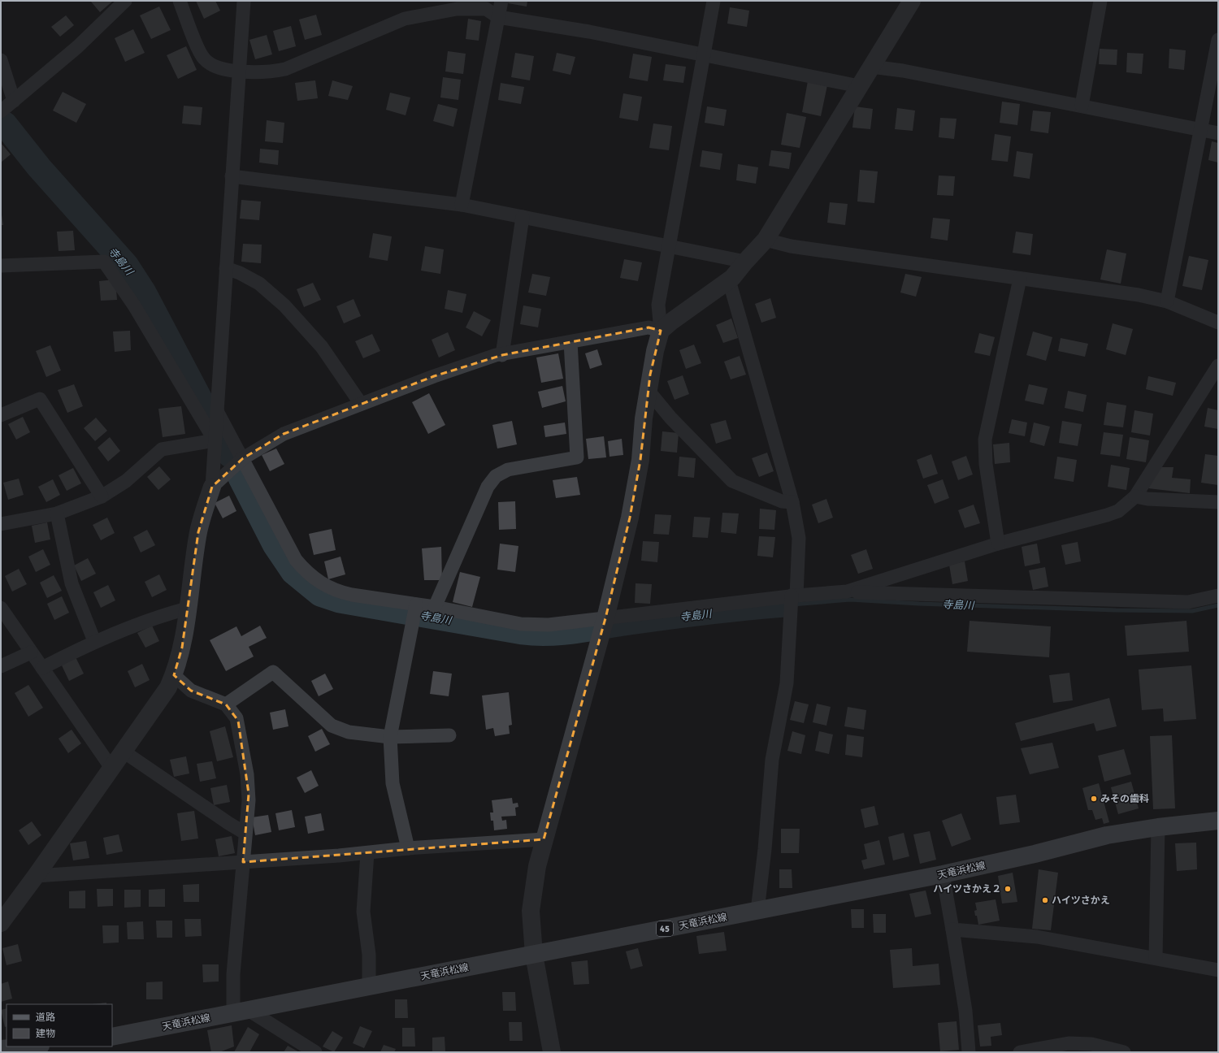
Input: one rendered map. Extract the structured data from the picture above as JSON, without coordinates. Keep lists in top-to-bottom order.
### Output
{
  "streets": {
    "main road": ["天竜浜松線", "45"]
  },
  "water": ["寺島川"],
  "places": ["みその歯科", "ハイツさかえ２", "ハイツさかえ"],
  "legend": ["道路", "建物"]
}
